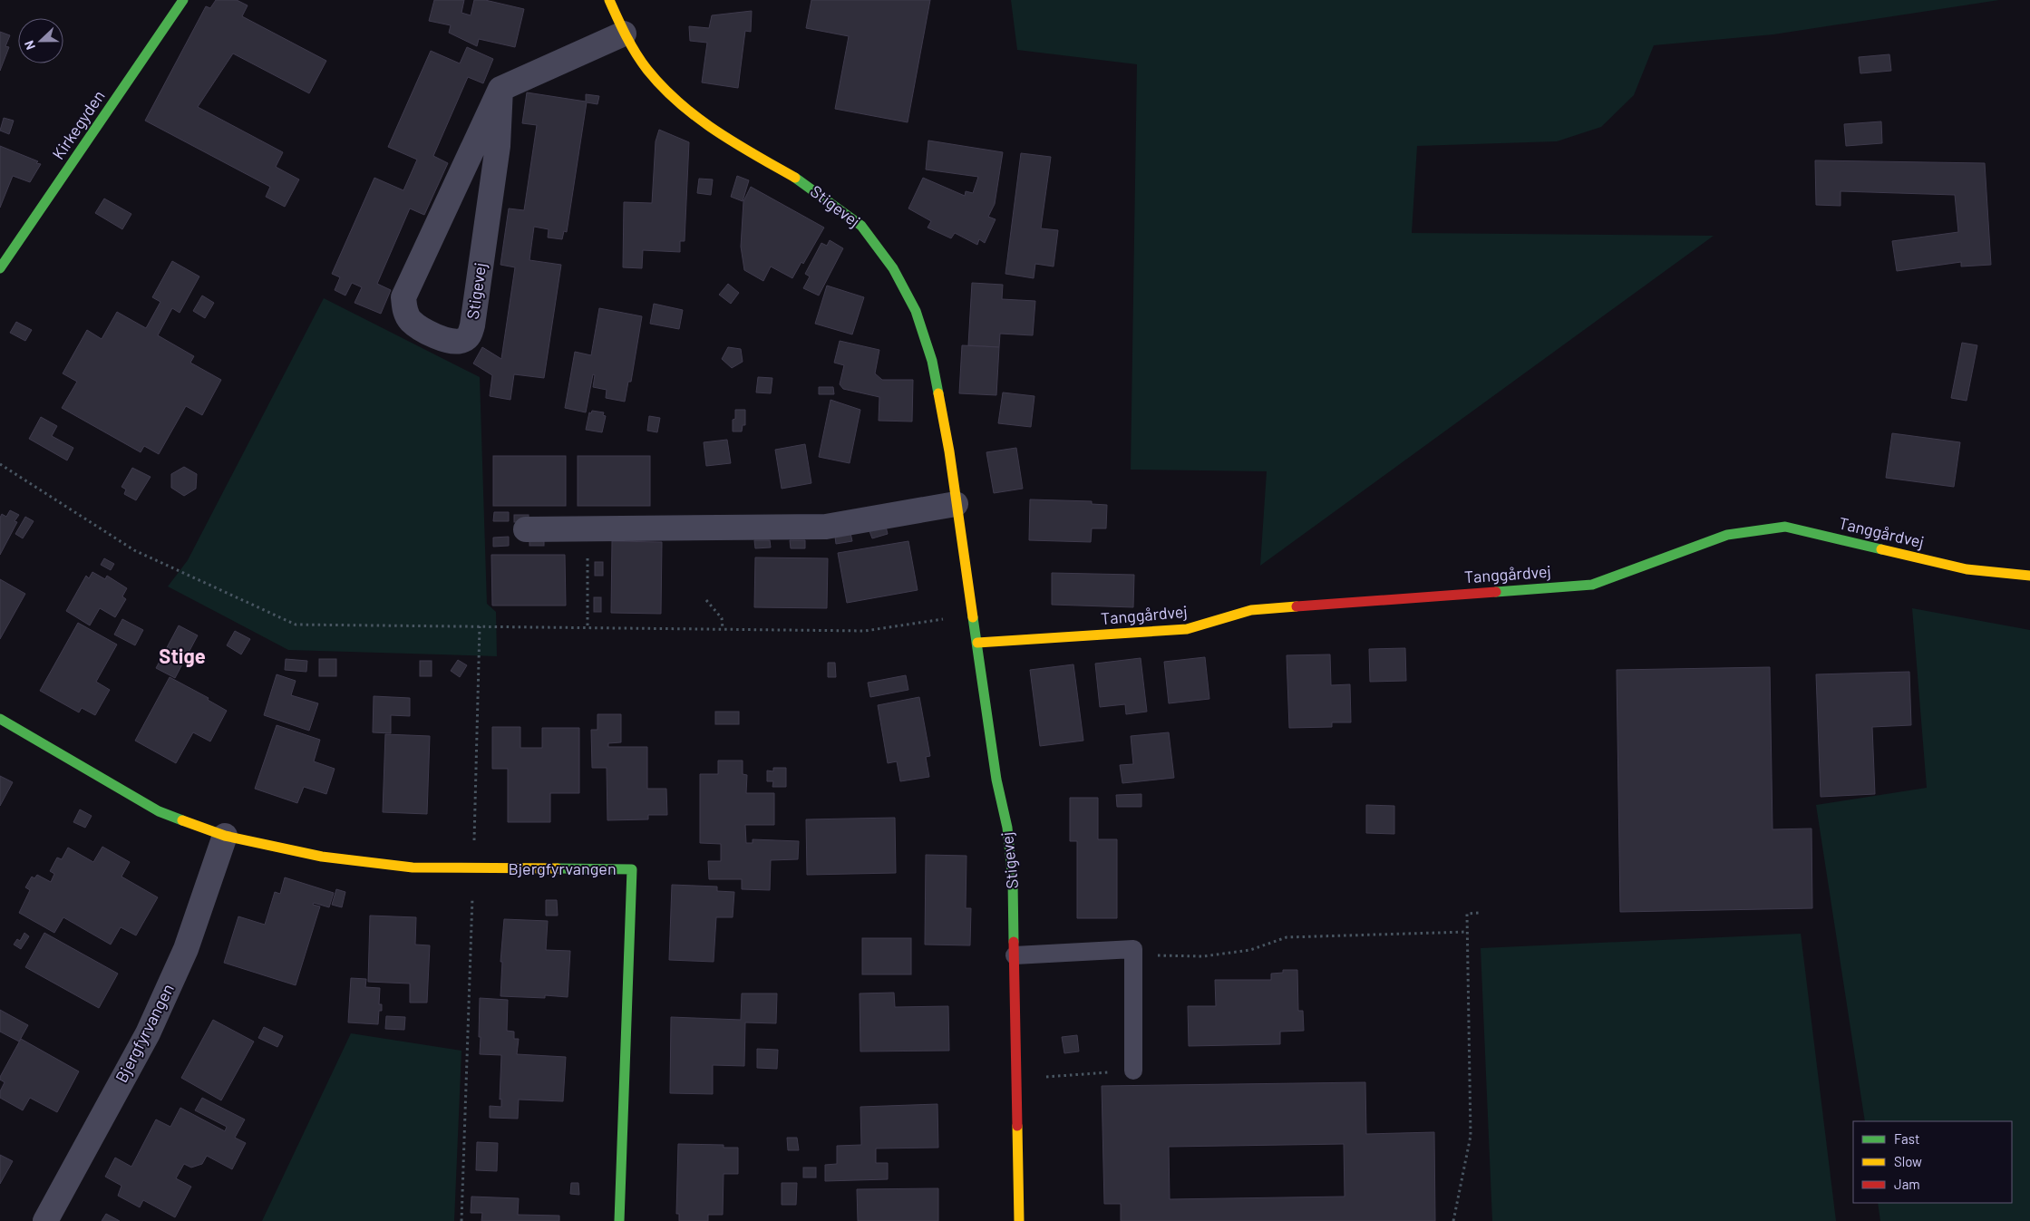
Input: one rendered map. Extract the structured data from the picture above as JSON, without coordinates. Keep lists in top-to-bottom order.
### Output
{
  "streets": {
    "street": [
      "Kirkegyden",
      "Stigevej",
      "Tanggårdvej",
      "Bjergfyrvangen"
    ]
  },
  "crossings": [
    ["Stigevej", "Tanggårdvej"]
  ],
  "districts": ["Stige"],
  "legend": ["Fast", "Slow", "Jam"],
  "north": "left"
}
